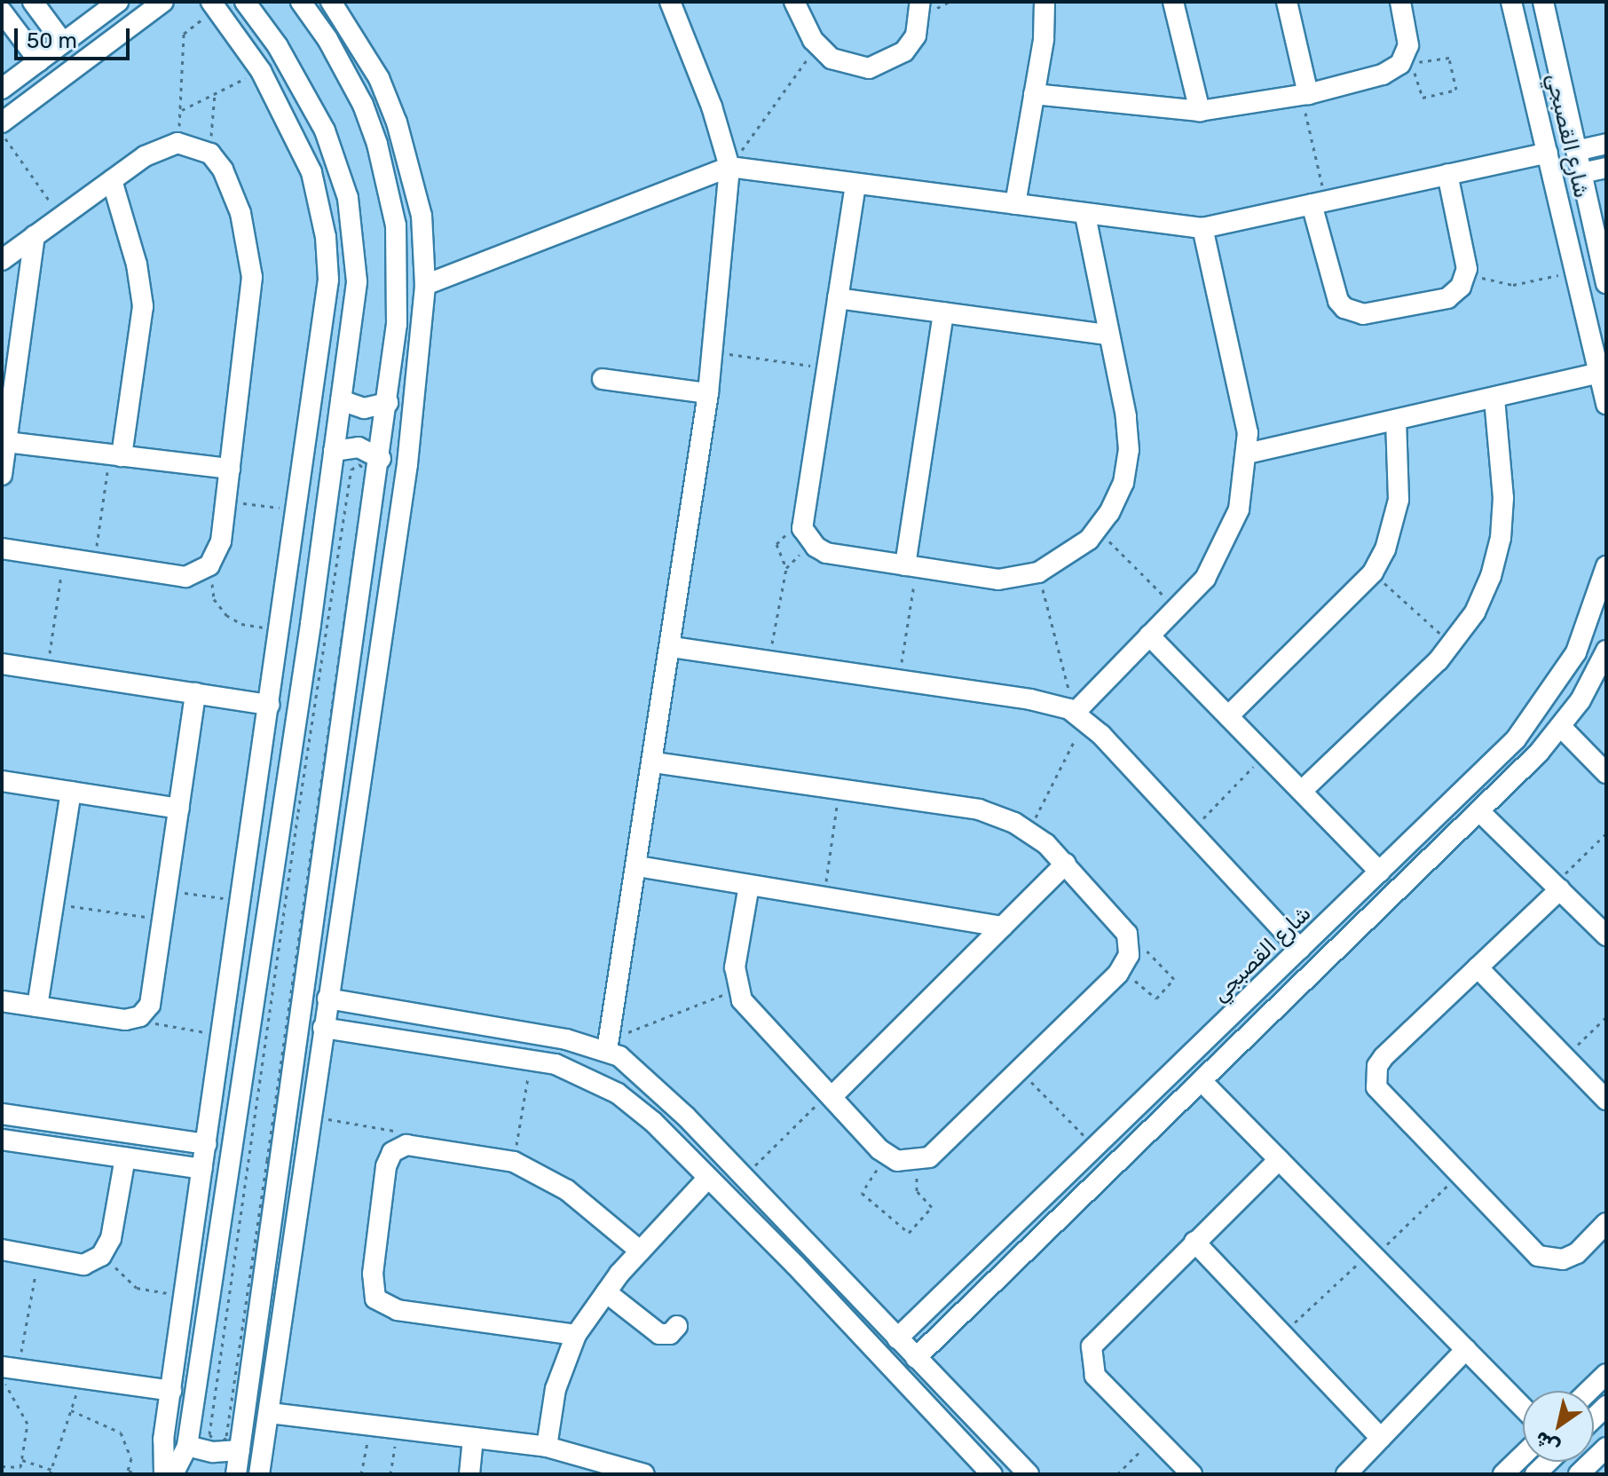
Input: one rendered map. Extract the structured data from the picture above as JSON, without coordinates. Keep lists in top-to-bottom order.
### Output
{
  "streets": {
    "street": ["شارع القصبجي"]
  },
  "scale_bar": "50 m",
  "north": "bottom left"
}
